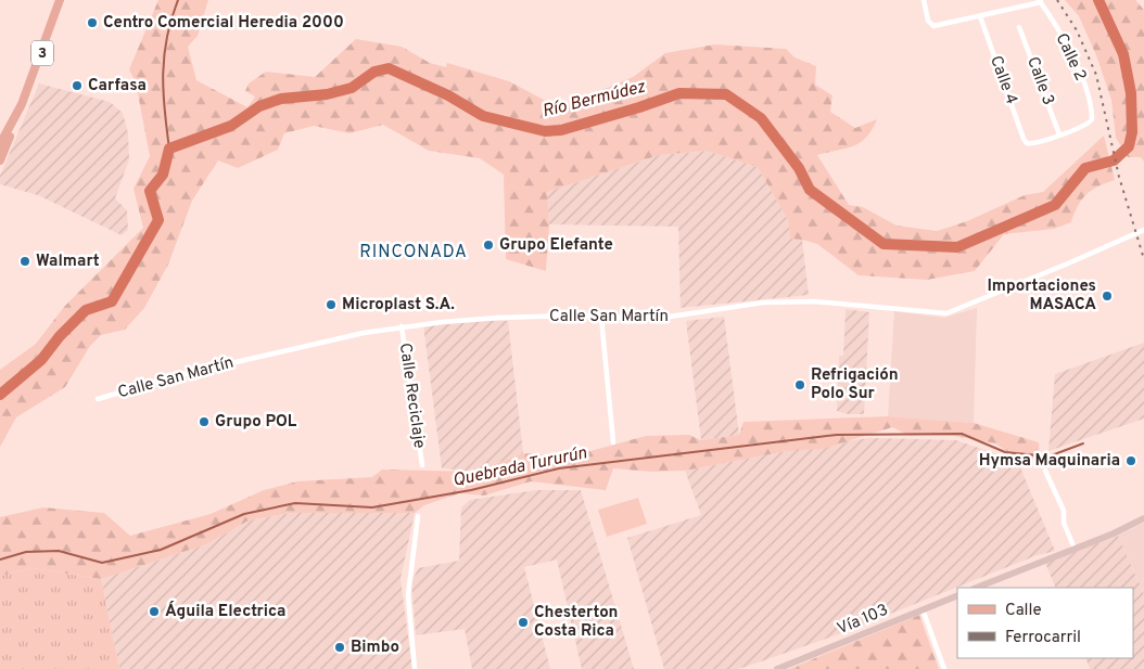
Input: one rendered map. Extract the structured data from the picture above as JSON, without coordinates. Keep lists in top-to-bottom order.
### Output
{
  "streets": {
    "main road": ["3", "Vía 103"],
    "street": [
      "Calle 2",
      "Calle 4",
      "Calle 3",
      "Calle San Martín",
      "Calle Reciclaje"
    ]
  },
  "crossings": [
    ["Calle 2", "Calle 4"],
    ["Calle 2", "Calle 3"],
    ["Calle 4", "Calle 3"],
    ["Calle San Martín", "Calle Reciclaje"]
  ],
  "districts": ["RINCONADA"],
  "water": ["Río Bermúdez", "Quebrada Tururún"],
  "places": [
    "Centro Comercial Heredia 2000",
    "Carfasa",
    "Grupo Elefante",
    "Walmart",
    "Importaciones MASACA",
    "Microplast S.A.",
    "Refrigación Polo Sur",
    "Grupo POL",
    "Hymsa Maquinaria",
    "Águila Electrica",
    "Chesterton Costa Rica",
    "Bimbo"
  ],
  "legend": ["Calle", "Ferrocarril"]
}
